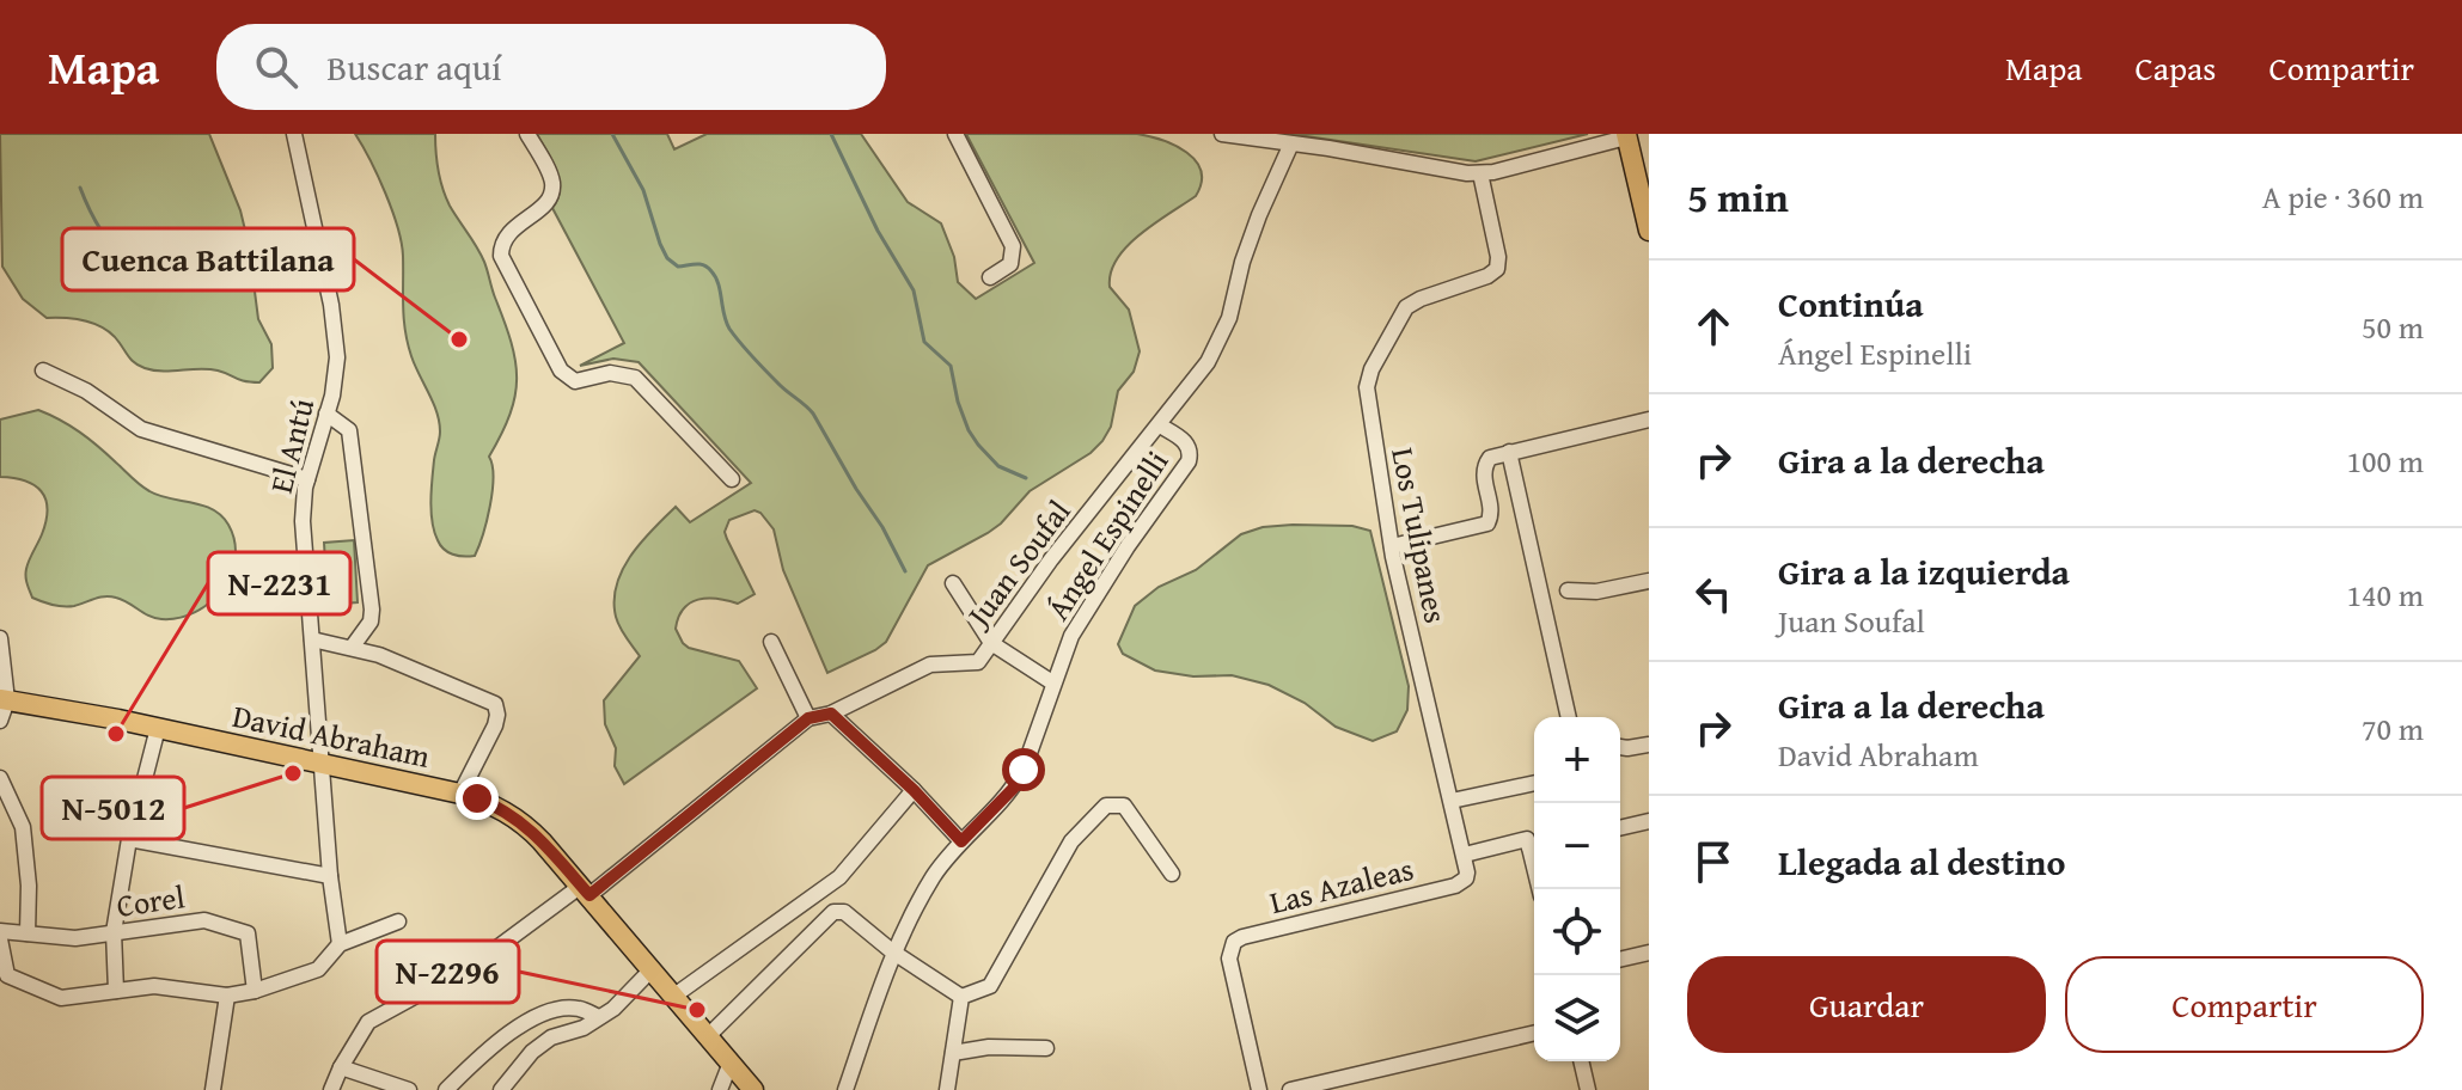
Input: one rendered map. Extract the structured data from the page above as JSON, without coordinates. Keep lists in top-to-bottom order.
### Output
{
  "streets": {
    "main road": ["David Abraham"],
    "street": [
      "El Antú",
      "Ángel Espinelli",
      "Los Tulipanes",
      "Juan Soufal",
      "Las Azaleas",
      "Corel"
    ]
  },
  "crossings": [
    ["El Antú", "David Abraham"],
    ["Ángel Espinelli", "Juan Soufal"],
    ["Los Tulipanes", "Las Azaleas"],
    ["Juan Soufal", "David Abraham"]
  ],
  "places": [
    "Cuenca Battilana",
    "N-2231",
    "N-5012",
    "N-2296"
  ],
  "page": {
    "header": "Mapa",
    "search": "Buscar aquí",
    "nav": ["Mapa", "Capas", "Compartir"],
    "heading": ["5 min", "A pie · 360 m"],
    "list": [
      ["Continúa", "Ángel Espinelli", "50 m"],
      ["Gira a la derecha", "100 m"],
      ["Gira a la izquierda", "Juan Soufal", "140 m"],
      ["Gira a la derecha", "David Abraham", "70 m"],
      "Llegada al destino"
    ],
    "map_buttons": ["+", "−"],
    "buttons": ["Guardar", "Compartir"]
  }
}
